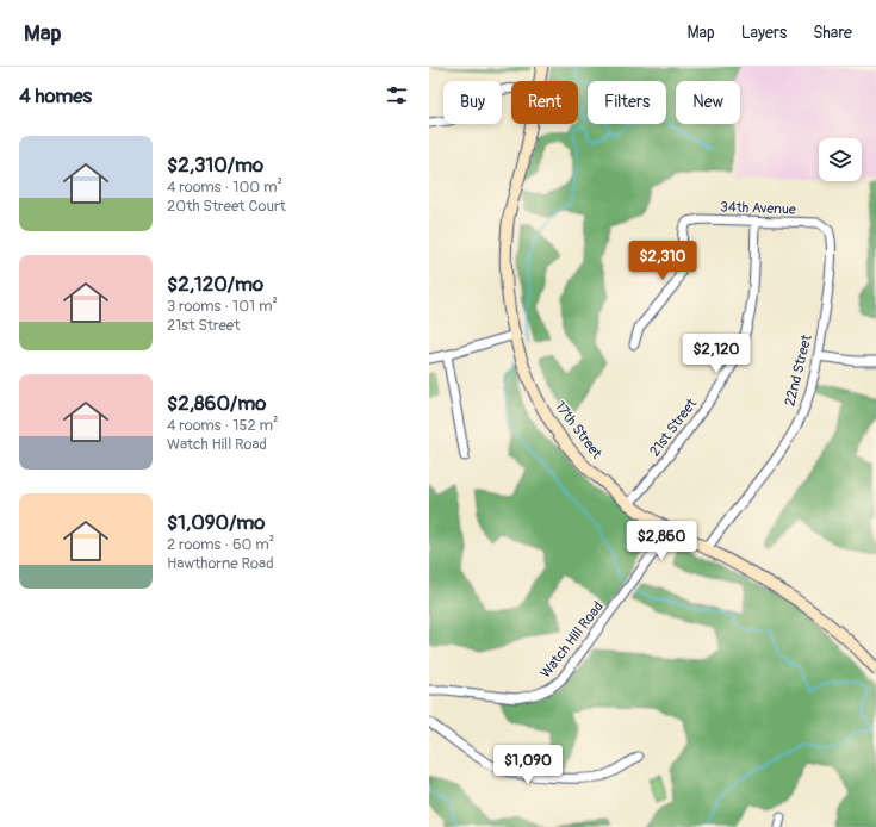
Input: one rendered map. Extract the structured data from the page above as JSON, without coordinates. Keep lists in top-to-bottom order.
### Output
{
  "streets": {
    "street": [
      "34th Avenue",
      "22nd Street",
      "21st Street",
      "17th Street",
      "Watch Hill Road"
    ]
  },
  "crossings": [
    ["34th Avenue", "22nd Street"],
    ["34th Avenue", "21st Street"],
    ["22nd Street", "17th Street"],
    ["21st Street", "17th Street"],
    ["17th Street", "Watch Hill Road"]
  ],
  "page": {
    "header": "Map",
    "nav": ["Map", "Layers", "Share"],
    "heading": "4 homes",
    "chip": [
      "Buy",
      "Rent",
      "Filters",
      "New"
    ],
    "list": [
      {
        "name": "$2,310/mo",
        "note": "4 rooms · 100 m² · 20th Street Court"
      },
      {
        "name": "$2,120/mo",
        "note": "3 rooms · 101 m² · 21st Street"
      },
      {
        "name": "$2,860/mo",
        "note": "4 rooms · 152 m² · Watch Hill Road"
      },
      {
        "name": "$1,090/mo",
        "note": "2 rooms · 60 m² · Hawthorne Road"
      }
    ],
    "price": [
      "$2,310",
      "$2,120",
      "$2,860",
      "$1,090"
    ]
  }
}
